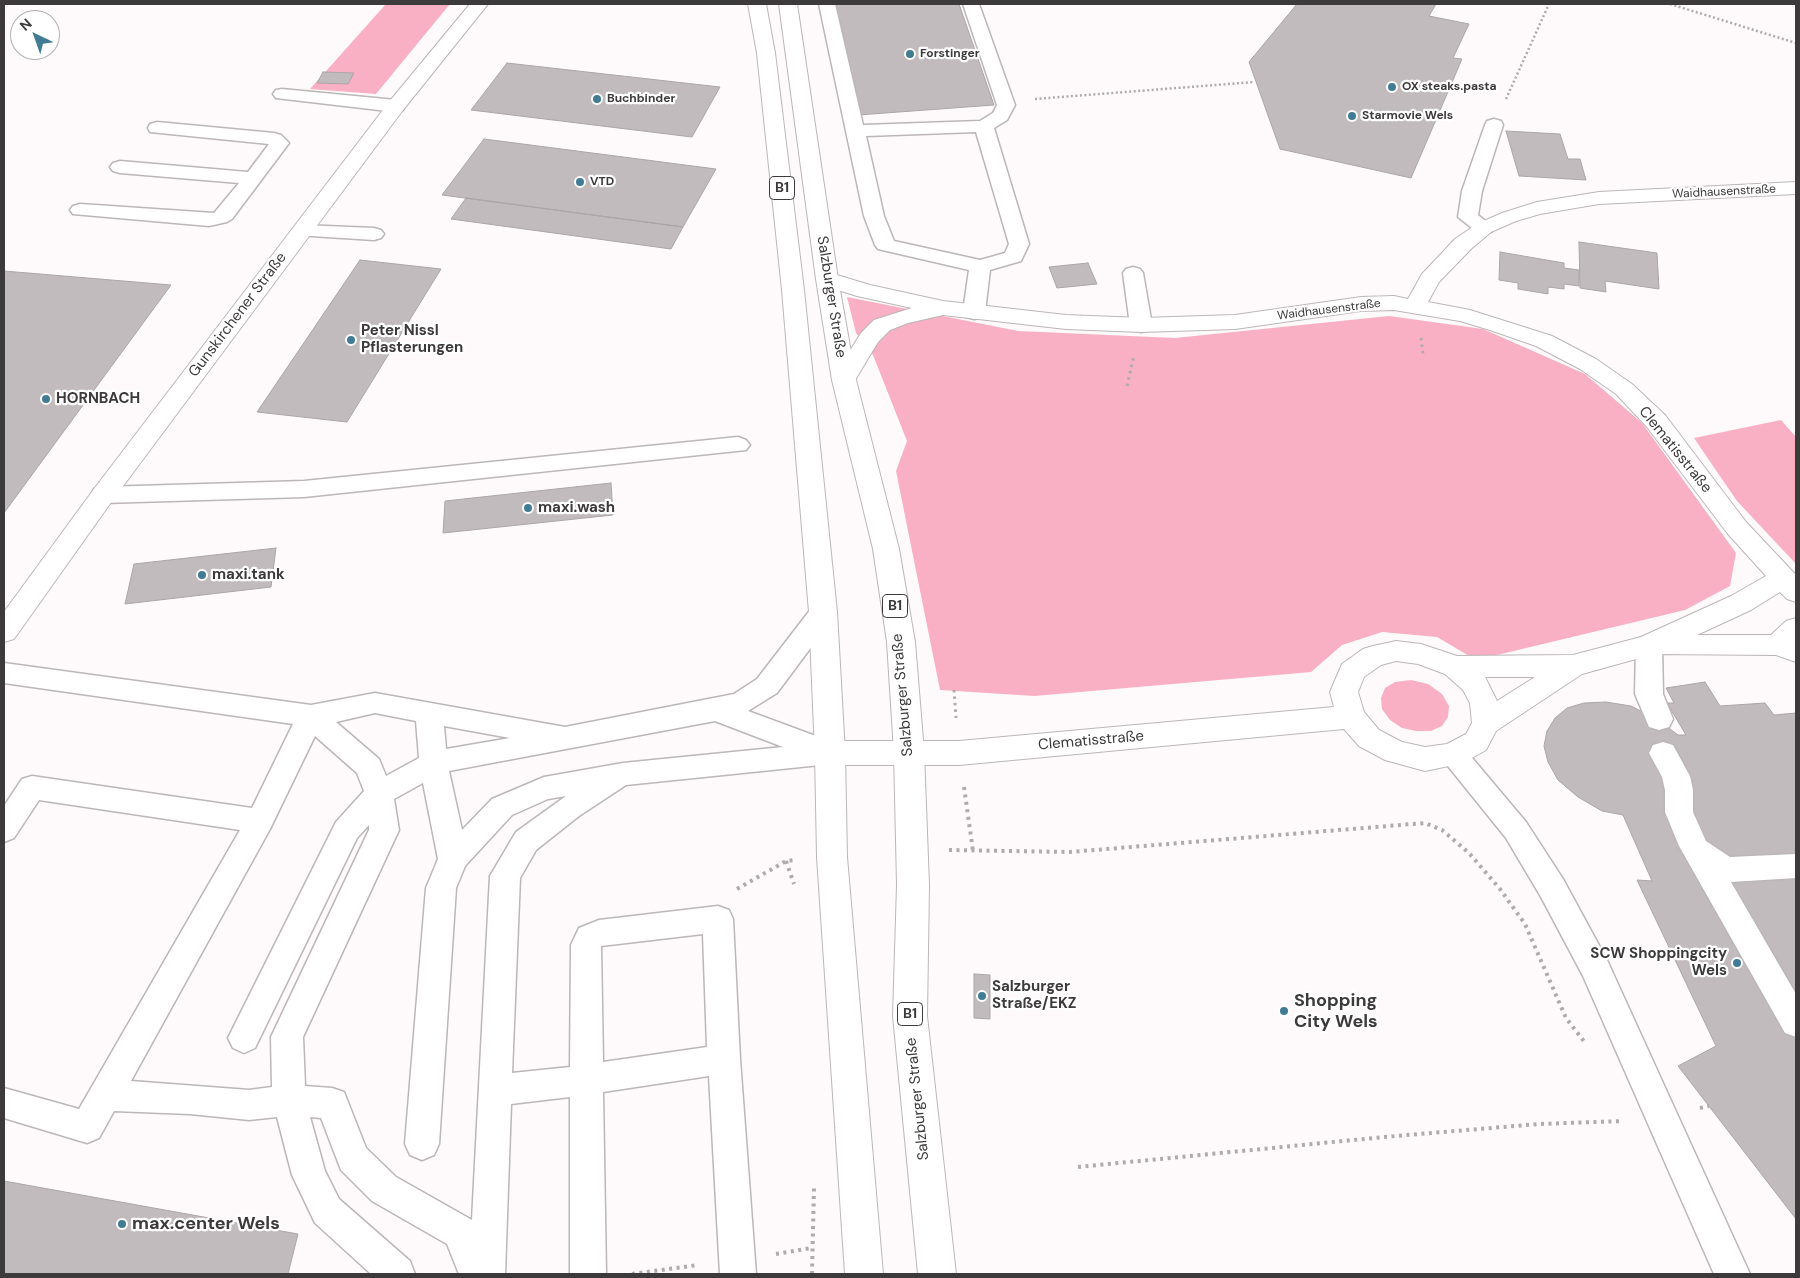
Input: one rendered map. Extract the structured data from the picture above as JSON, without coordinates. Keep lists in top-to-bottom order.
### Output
{
  "streets": {
    "street": [
      "B1",
      "Waidhausenstraße",
      "Salzburger Straße",
      "Gunskirchener Straße",
      "Clematisstraße"
    ]
  },
  "crossings": [
    ["B1", "Clematisstraße"],
    ["Waidhausenstraße", "Salzburger Straße"],
    ["Waidhausenstraße", "Clematisstraße"],
    ["Salzburger Straße", "Clematisstraße"]
  ],
  "places": [
    "Forstinger",
    "OX steaks.pasta",
    "Buchbinder",
    "Starmovie Wels",
    "VTD",
    "Peter Nissl Pflasterungen",
    "HORNBACH",
    "maxi.wash",
    "maxi.tank",
    "SCW Shoppingcity Wels",
    "Salzburger Straße/EKZ",
    "Shopping City Wels",
    "max.center Wels"
  ],
  "north": "top left"
}
